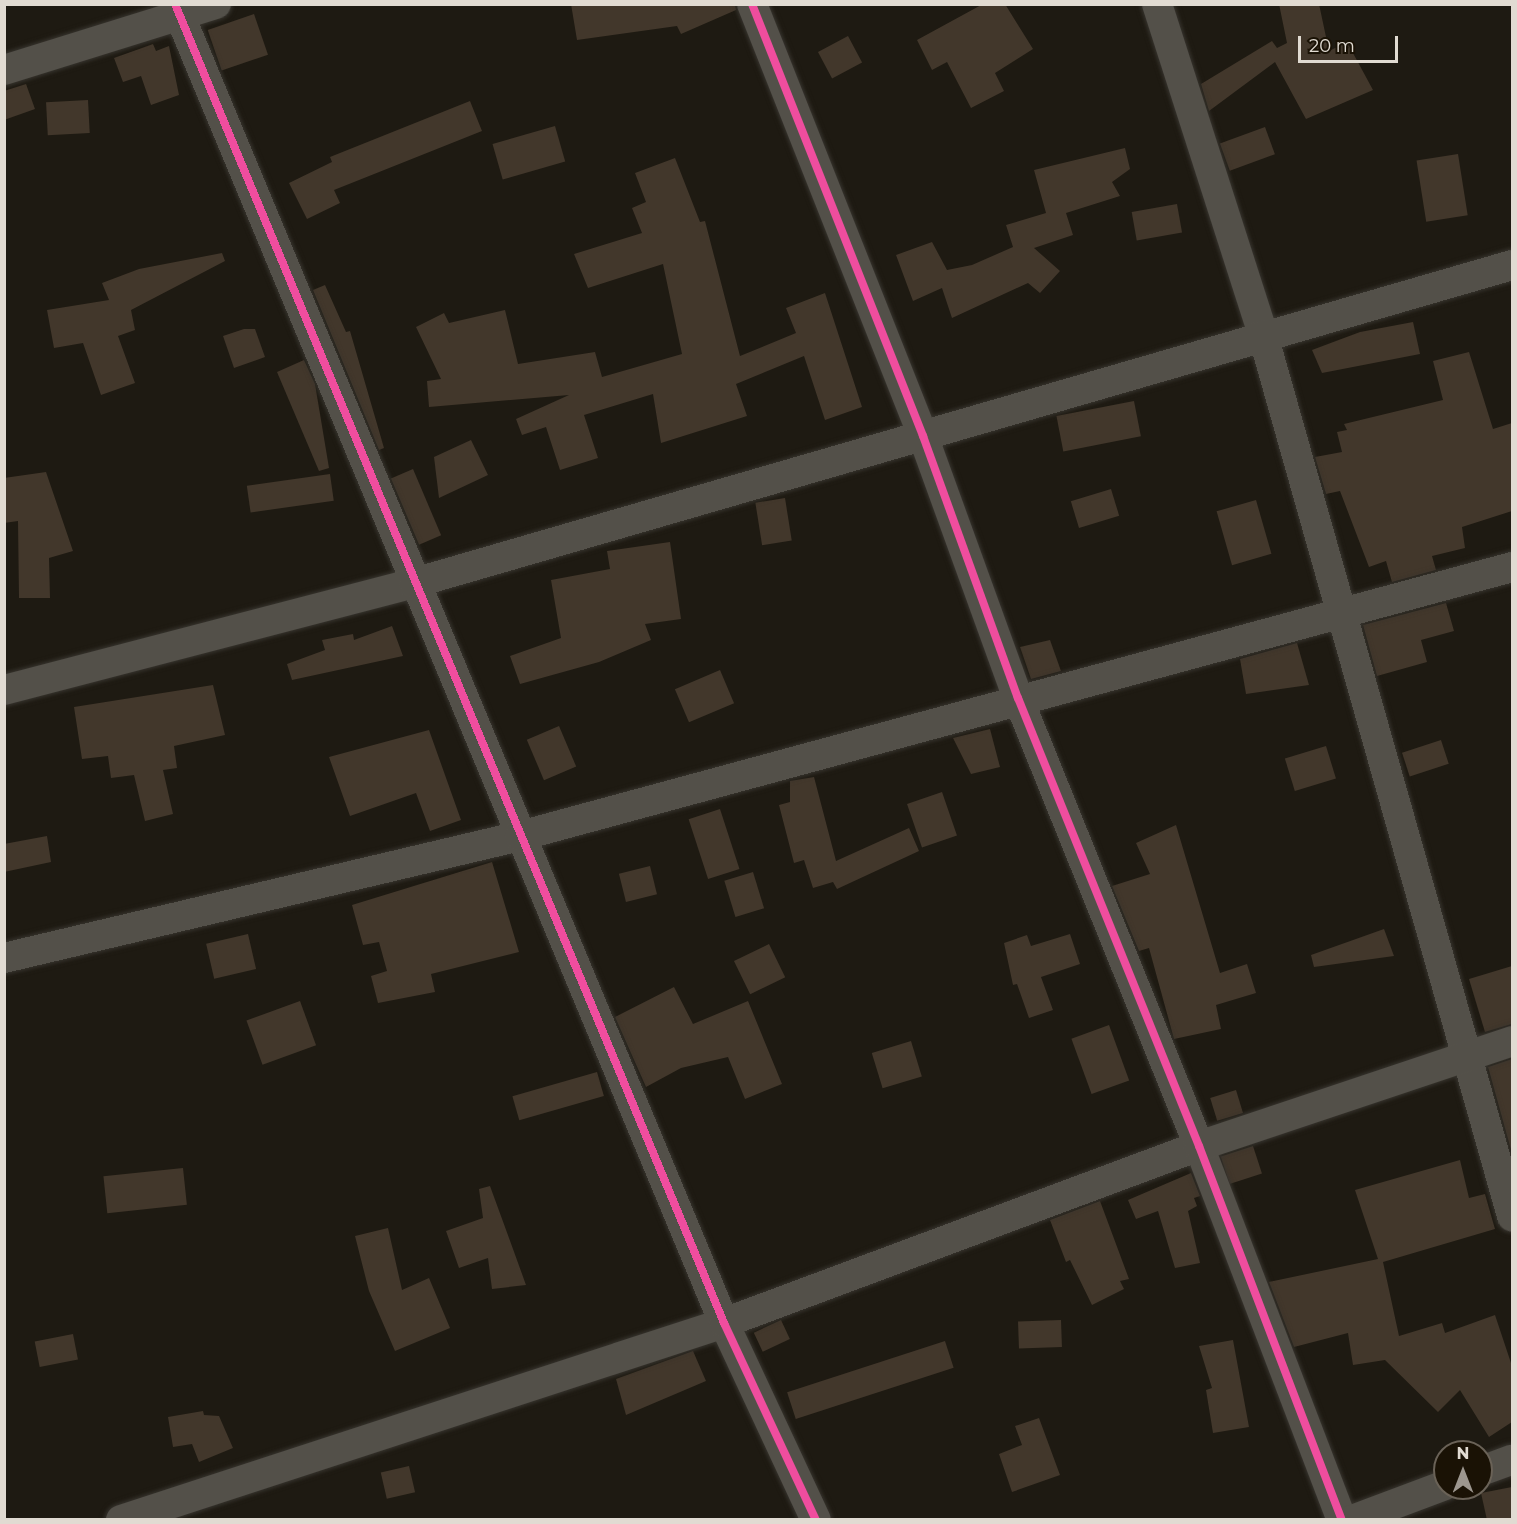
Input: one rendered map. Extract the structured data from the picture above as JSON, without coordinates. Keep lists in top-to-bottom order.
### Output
{
  "scale_bar": "20 m",
  "north": "top"
}
